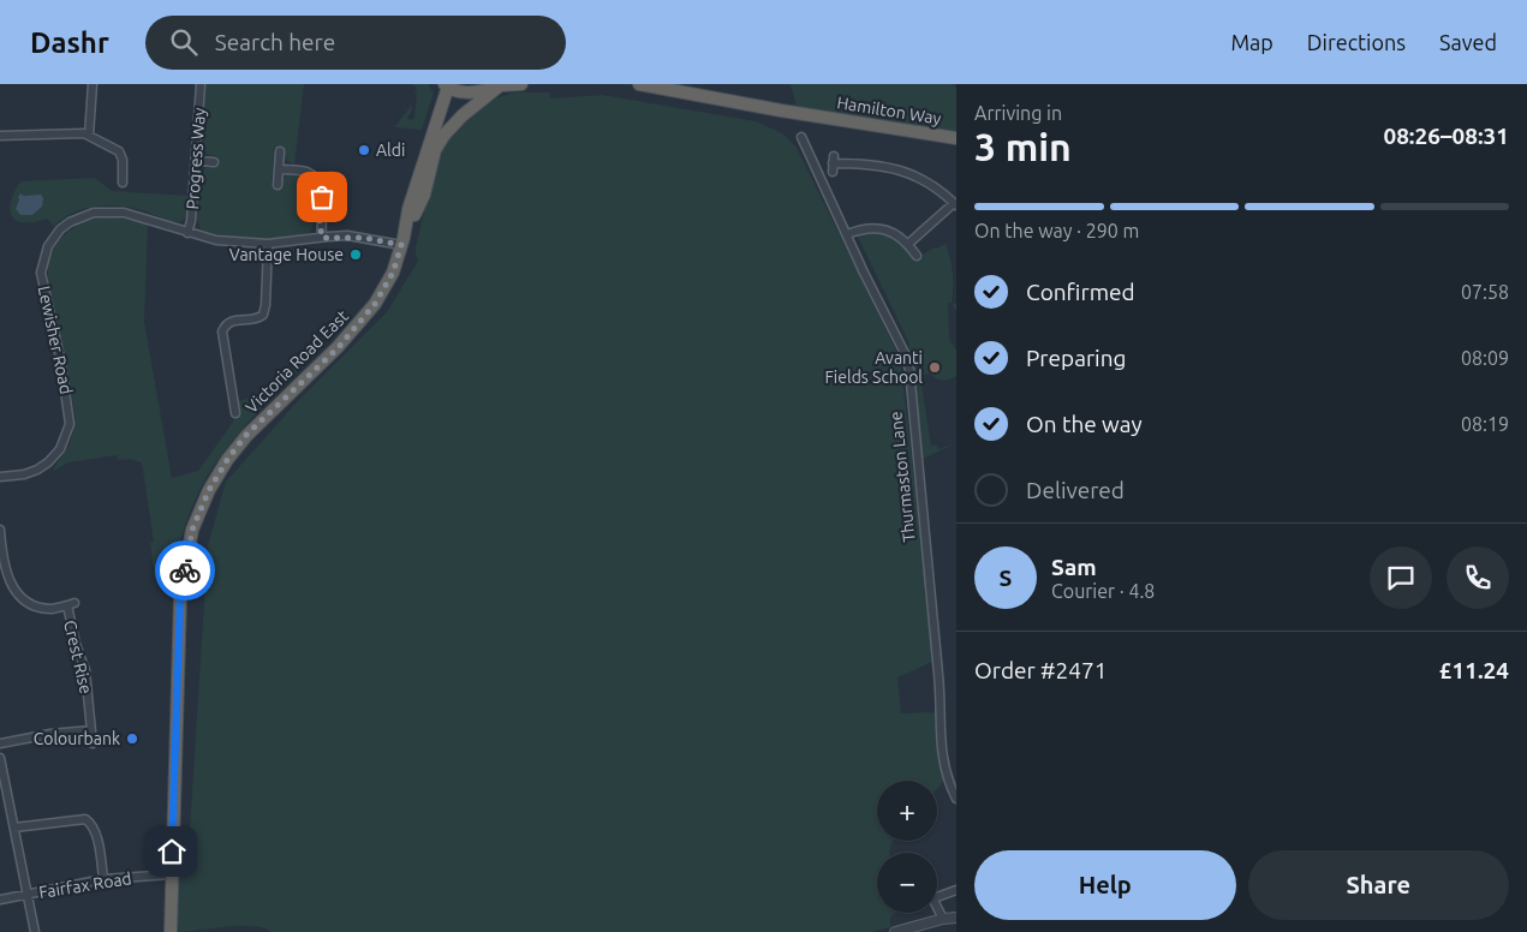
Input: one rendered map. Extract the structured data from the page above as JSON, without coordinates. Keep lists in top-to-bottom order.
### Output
{
  "streets": {
    "highway": ["Hamilton Way", "Victoria Road East"],
    "street": [
      "Progress Way",
      "Lewisher Road",
      "Thurmaston Lane",
      "Crest Rise",
      "Fairfax Road"
    ]
  },
  "crossings": [
    ["Progress Way", "Lewisher Road"],
    ["Lewisher Road", "Victoria Road East"],
    ["Victoria Road East", "Fairfax Road"]
  ],
  "places": [
    "Aldi",
    "Vantage House",
    "Avanti Fields School",
    "Colourbank"
  ],
  "page": {
    "header": "Dashr",
    "search": "Search here",
    "nav": ["Map", "Directions", "Saved"],
    "heading": ["3 min", "Arriving in", "08:26–08:31"],
    "panel": [
      "Sam",
      "Courier · 4.8",
      "Order #2471",
      "£11.24"
    ],
    "bar": "On the way · 290 m",
    "list": [
      ["Confirmed", "07:58"],
      ["Preparing", "08:09"],
      ["On the way", "08:19"],
      "Delivered"
    ],
    "round": "S",
    "map_buttons": ["+", "−"],
    "buttons": ["Help", "Share"]
  }
}
